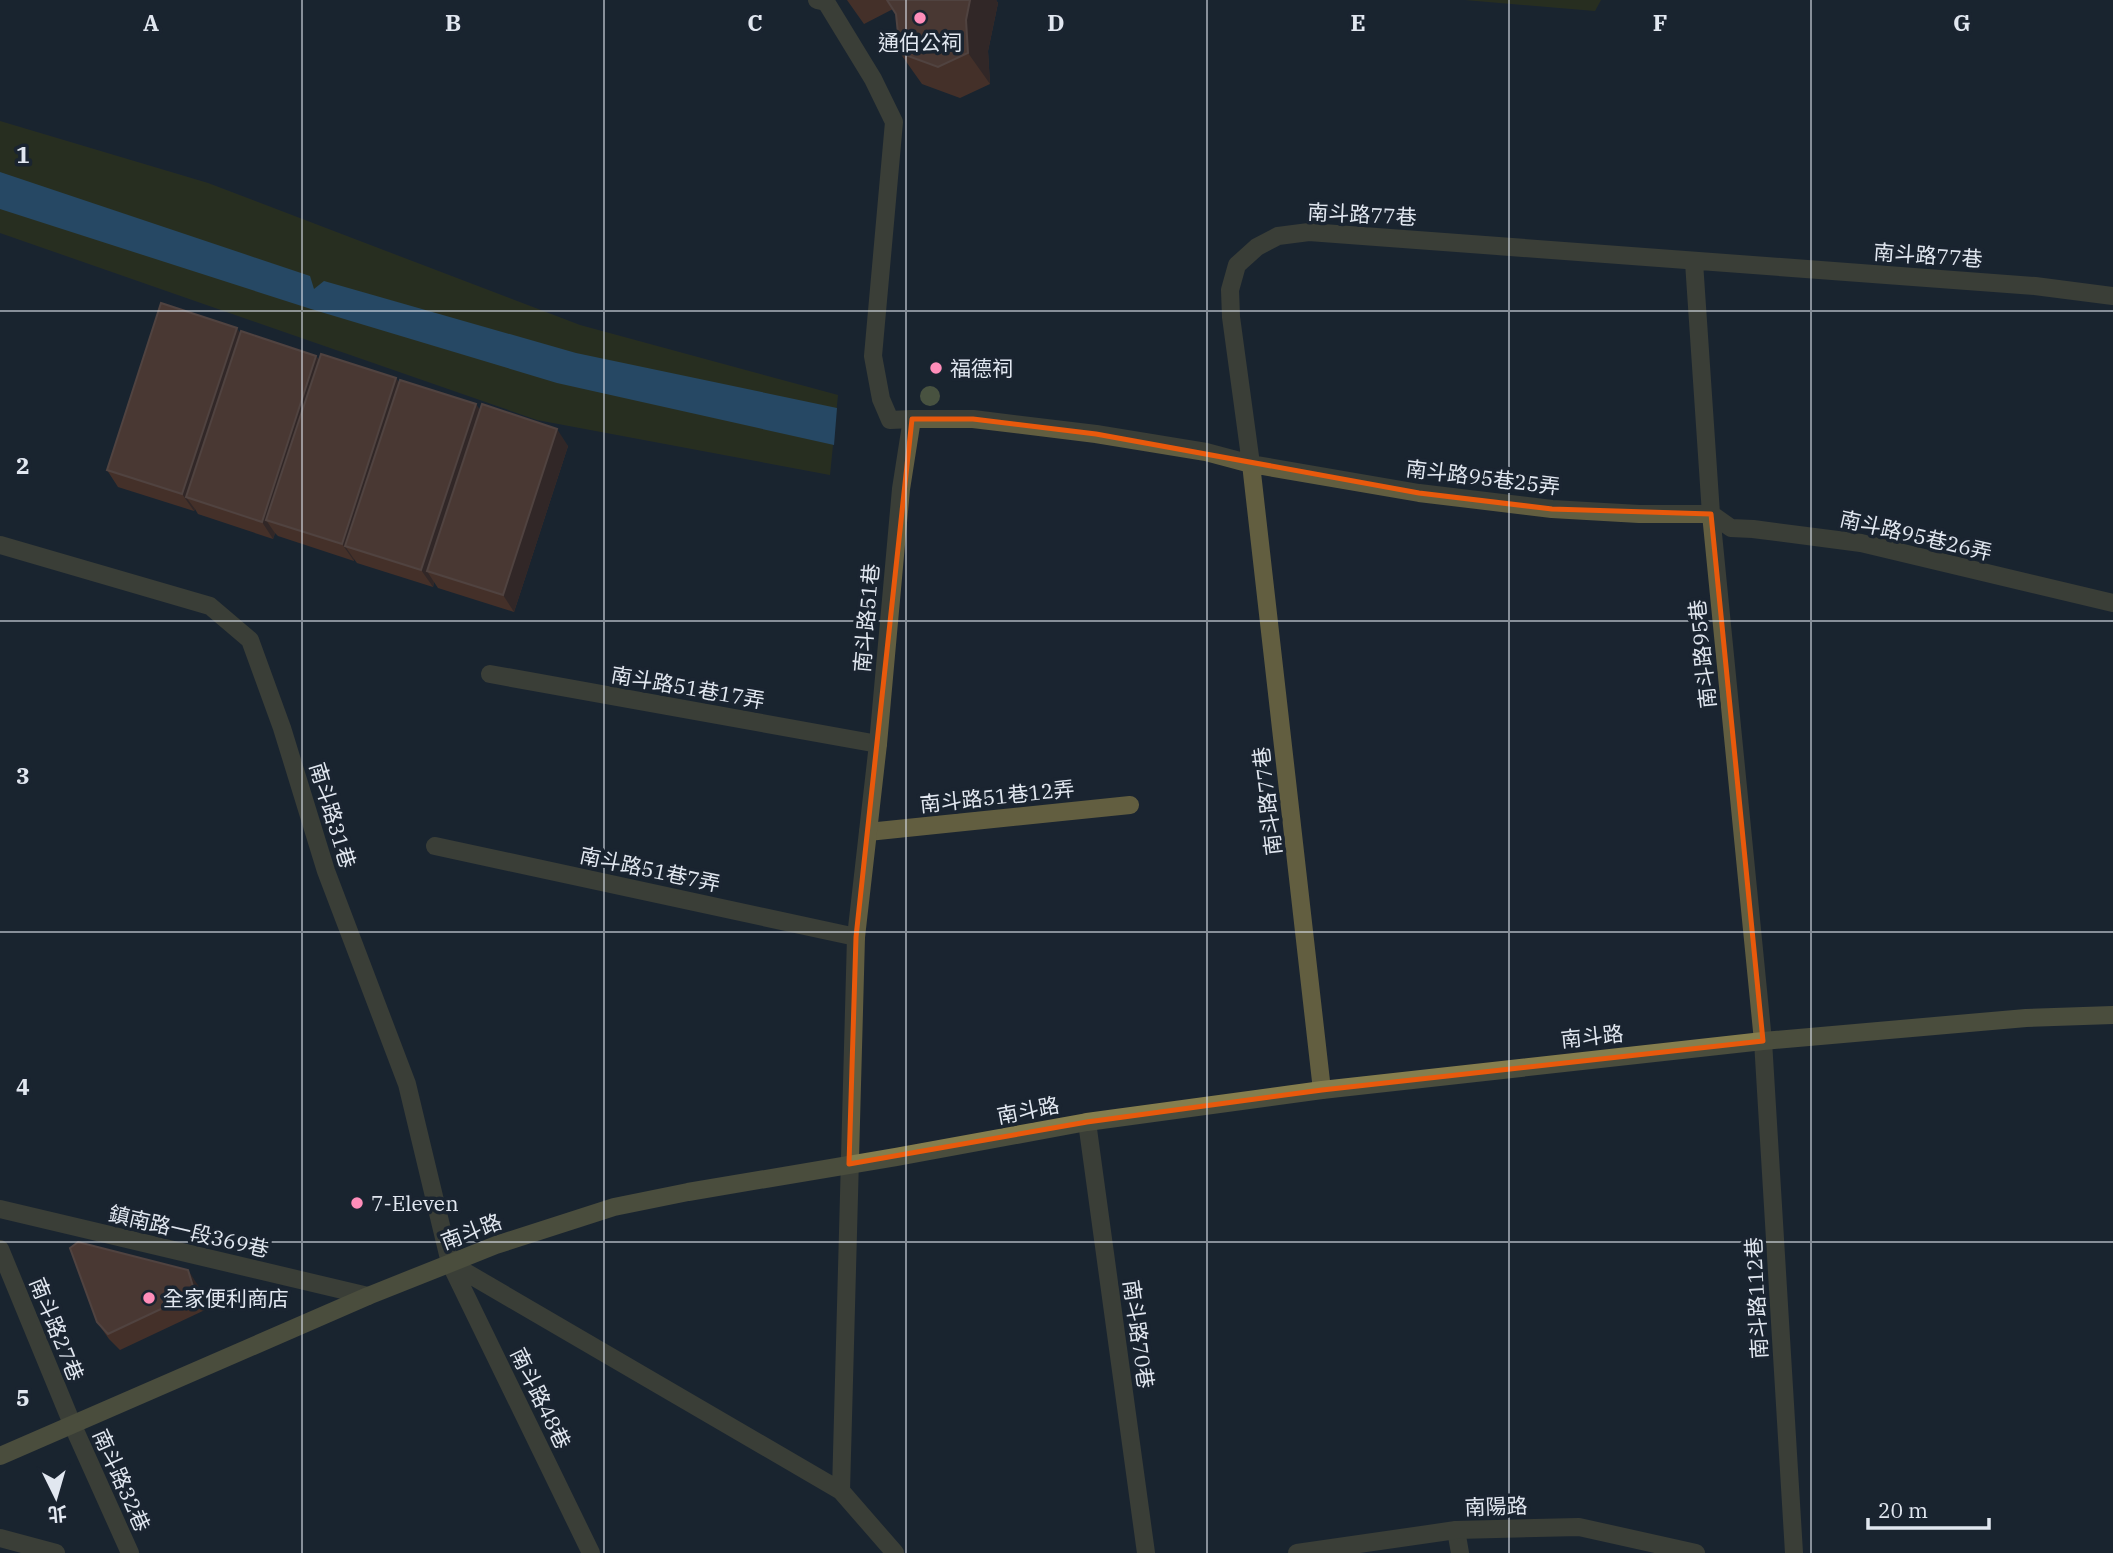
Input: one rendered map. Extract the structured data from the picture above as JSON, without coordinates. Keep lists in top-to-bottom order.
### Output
{
  "streets": {
    "street": [
      "南斗路77巷",
      "南斗路95巷25弄",
      "南斗路95巷26弄",
      "南斗路51巷",
      "南斗路95巷",
      "南斗路51巷17弄",
      "南斗路51巷12弄",
      "南斗路31巷",
      "南斗路51巷7弄",
      "南斗路",
      "鎮南路一段369巷",
      "南斗路112巷",
      "南斗路27巷",
      "南斗路70巷",
      "南斗路48巷",
      "南斗路32巷",
      "南陽路"
    ]
  },
  "crossings": [
    ["南斗路77巷", "南斗路95巷25弄"],
    ["南斗路77巷", "南斗路95巷"],
    ["南斗路77巷", "南斗路"],
    ["南斗路95巷25弄", "南斗路95巷26弄"],
    ["南斗路95巷25弄", "南斗路95巷"],
    ["南斗路95巷26弄", "南斗路95巷"],
    ["南斗路51巷", "南斗路51巷17弄"],
    ["南斗路51巷", "南斗路51巷12弄"],
    ["南斗路51巷", "南斗路51巷7弄"],
    ["南斗路51巷", "南斗路"],
    ["南斗路95巷", "南斗路"],
    ["南斗路95巷", "南斗路112巷"],
    ["南斗路31巷", "南斗路"],
    ["南斗路31巷", "南斗路48巷"],
    ["南斗路", "鎮南路一段369巷"],
    ["南斗路", "南斗路112巷"],
    ["南斗路", "南斗路27巷"],
    ["南斗路", "南斗路70巷"],
    ["南斗路", "南斗路48巷"],
    ["南斗路", "南斗路32巷"],
    ["南斗路27巷", "南斗路32巷"]
  ],
  "places": [
    "通伯公祠",
    "福德祠",
    "7-Eleven",
    "全家便利商店"
  ],
  "scale_bar": "20 m",
  "north": "bottom",
  "grid": {
    "columns": [
      "A",
      "B",
      "C",
      "D",
      "E",
      "F",
      "G"
    ],
    "rows": [
      "1",
      "2",
      "3",
      "4",
      "5"
    ]
  }
}
